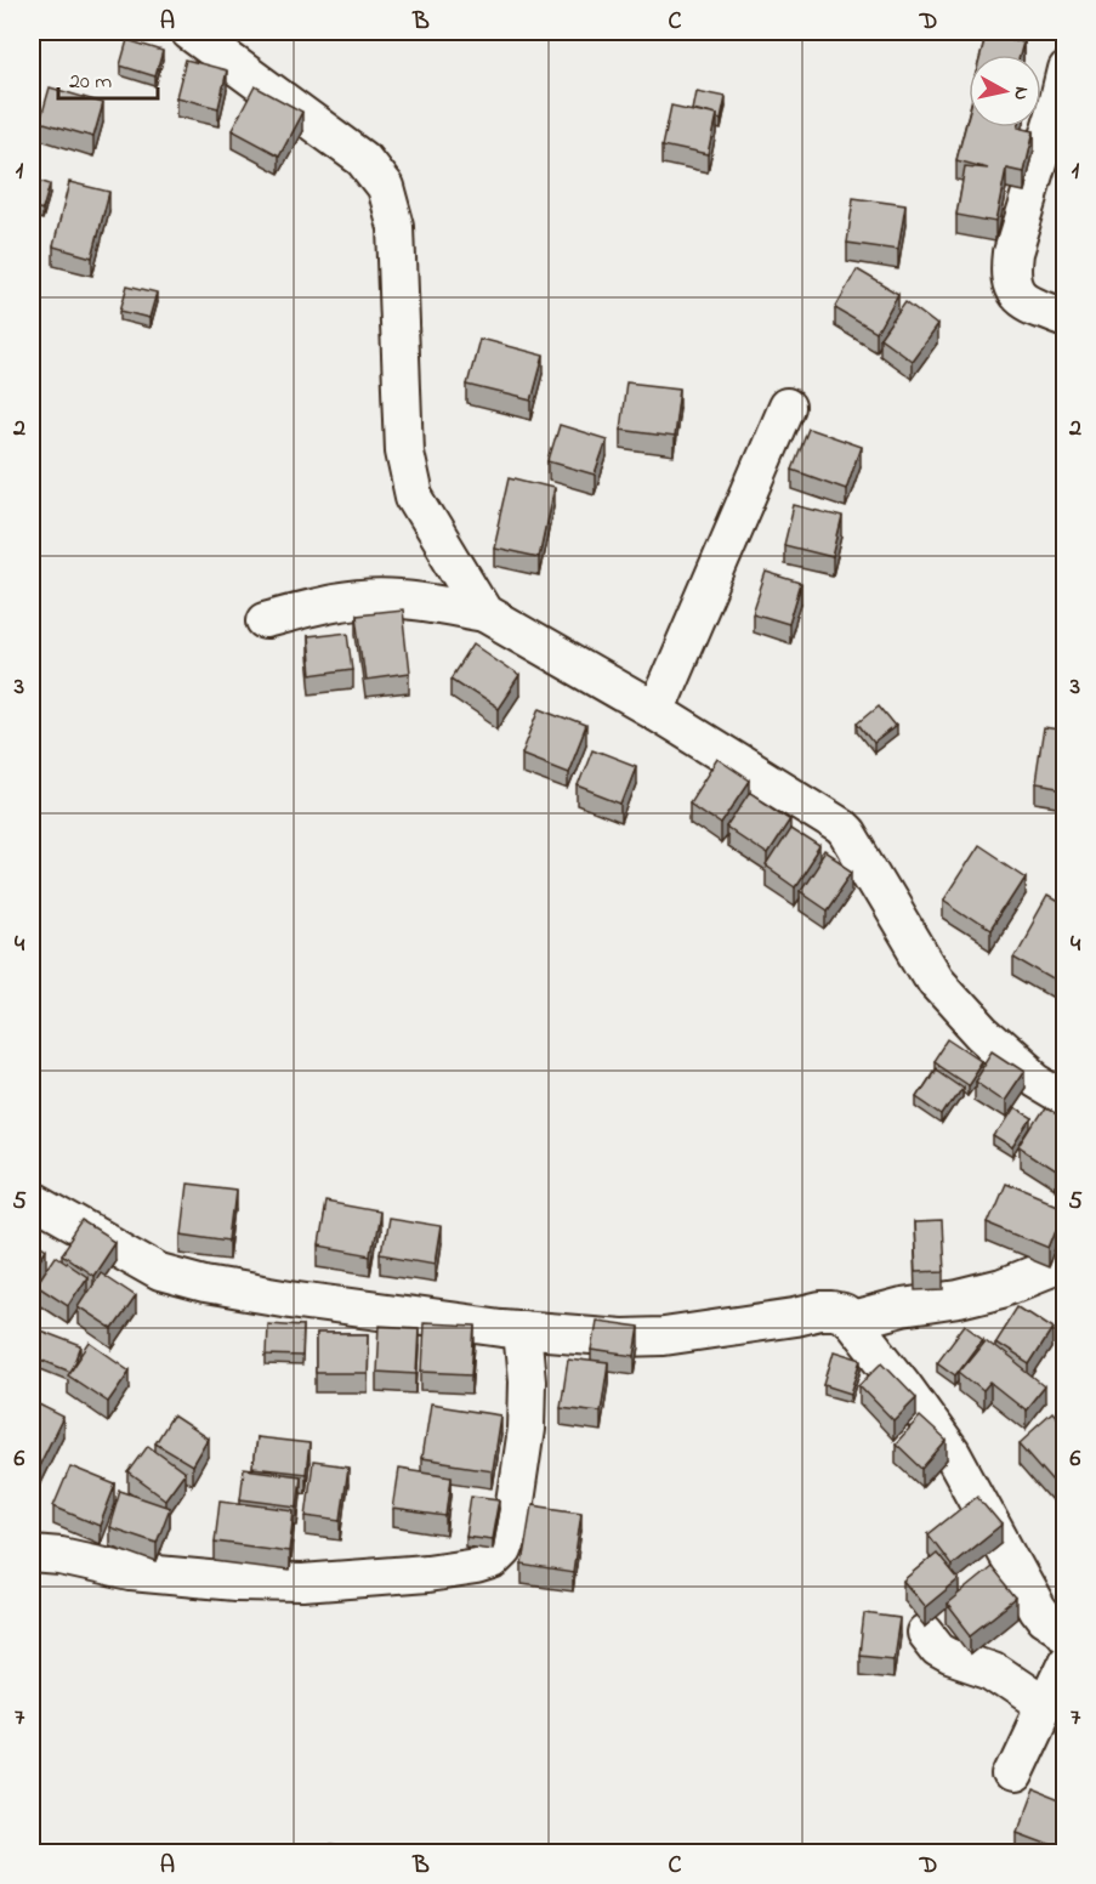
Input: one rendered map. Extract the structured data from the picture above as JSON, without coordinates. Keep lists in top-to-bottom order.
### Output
{
  "scale_bar": "20 m",
  "north": "right",
  "grid": {
    "columns": [
      "A",
      "B",
      "C",
      "D"
    ],
    "rows": [
      "1",
      "2",
      "3",
      "4",
      "5",
      "6",
      "7"
    ]
  }
}
